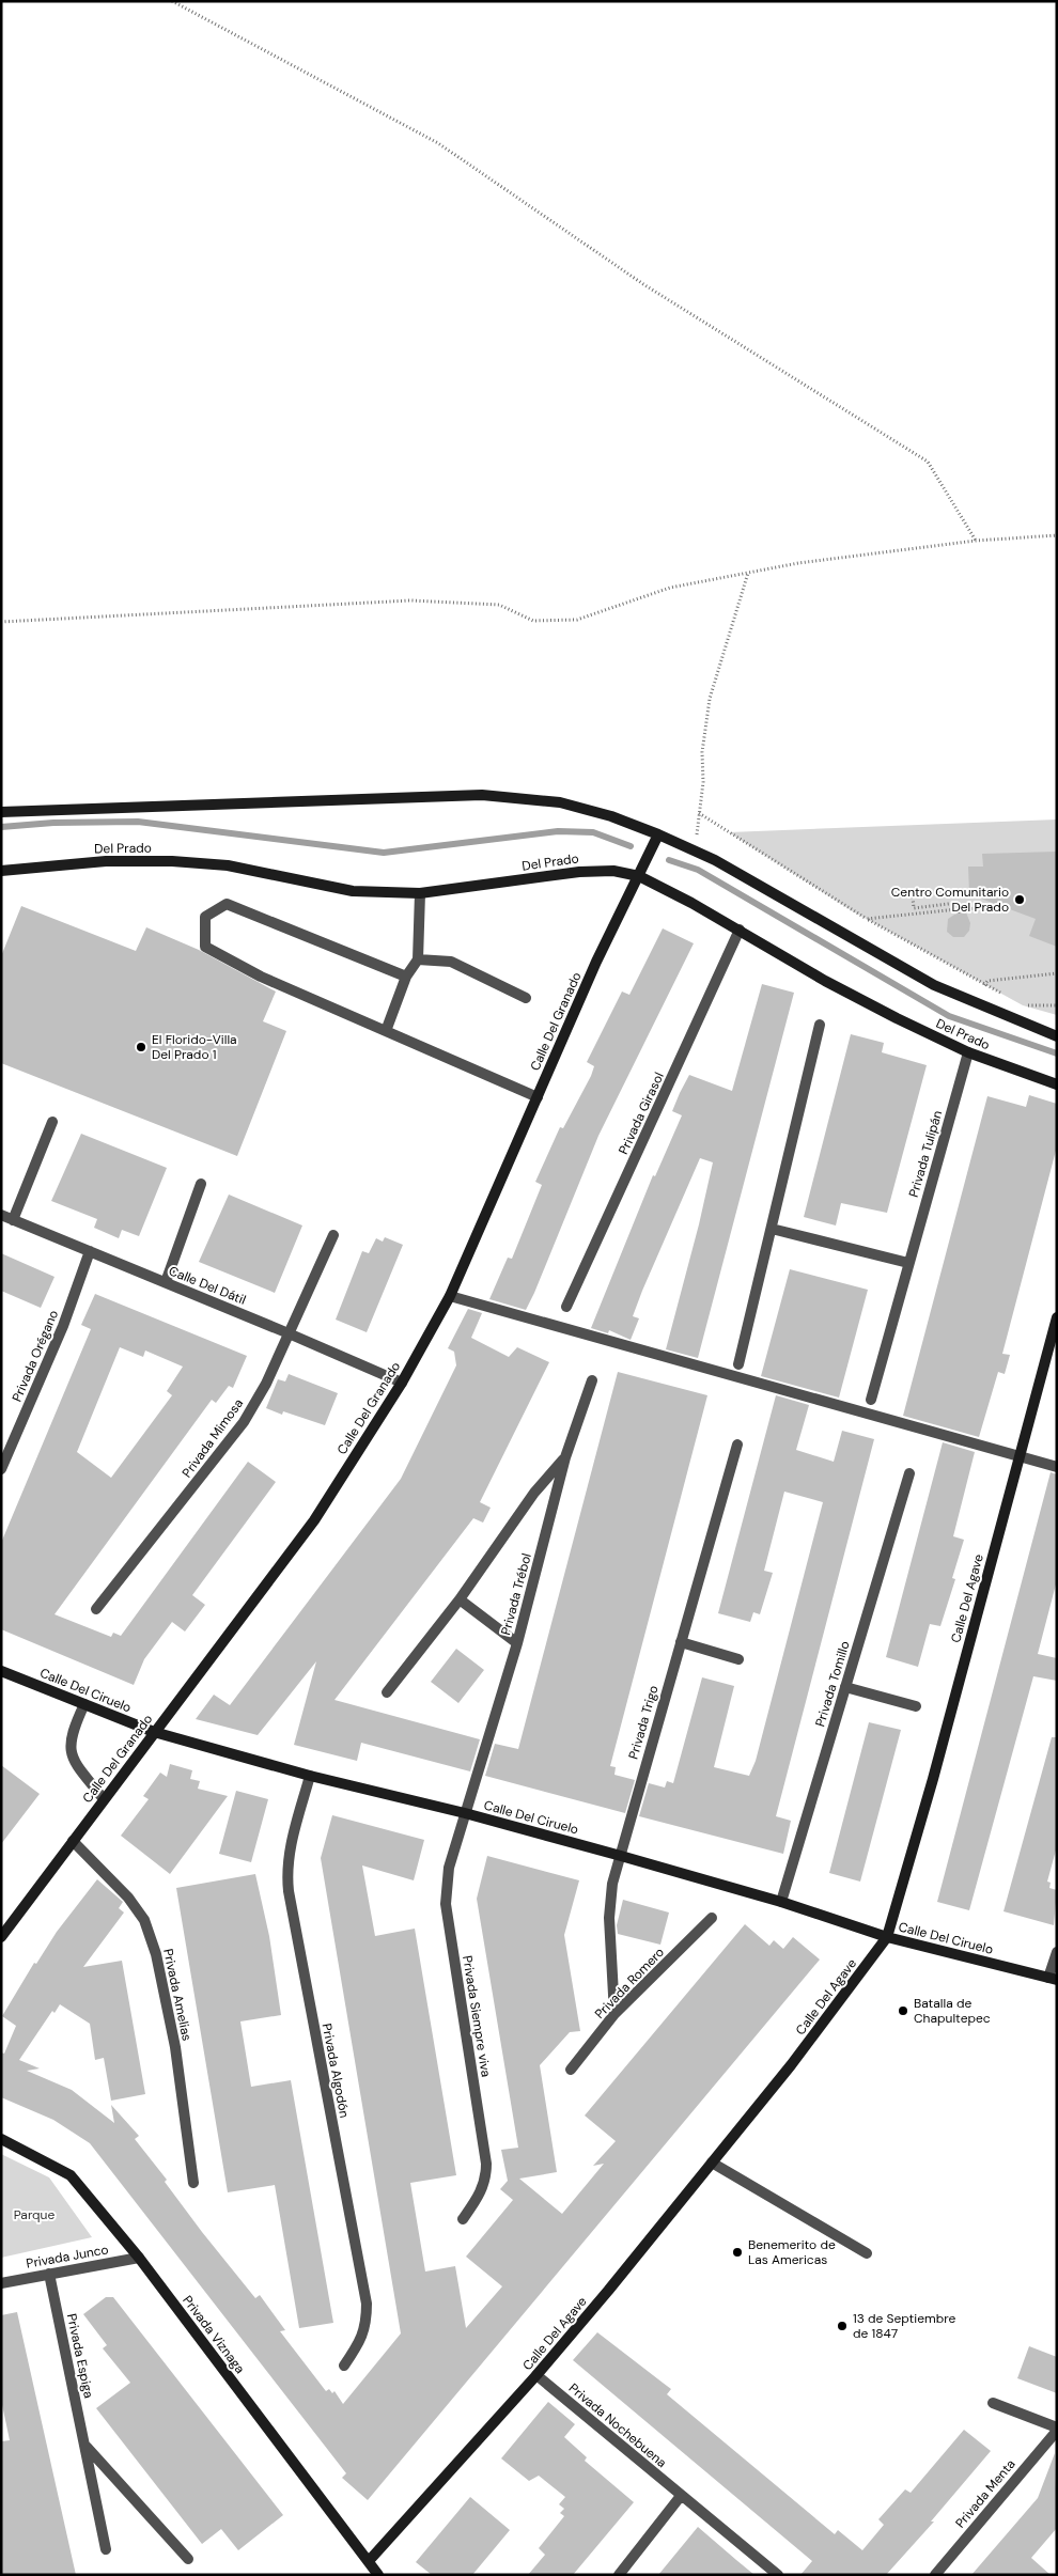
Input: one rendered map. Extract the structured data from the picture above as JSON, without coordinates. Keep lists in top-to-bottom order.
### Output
{
  "streets": {
    "main road": [
      "Del Prado",
      "Calle Del Granado",
      "Calle Del Agave",
      "Calle Del Ciruelo",
      "Privada Viznaga"
    ],
    "street": [
      "Privada Girasol",
      "Privada Tulipán",
      "Calle Del Dátil",
      "Privada Orégano",
      "Privada Mimosa",
      "Privada Trébol",
      "Privada Tomillo",
      "Privada Trigo",
      "Privada Romero",
      "Privada Amelias",
      "Privada Siempre viva",
      "Privada Algodón",
      "Privada Junco",
      "Privada Espiga",
      "Privada Nochebuena",
      "Privada Menta"
    ]
  },
  "crossings": [
    ["Del Prado", "Calle Del Granado"],
    ["Del Prado", "Privada Girasol"],
    ["Del Prado", "Privada Tulipán"],
    ["Calle Del Granado", "Calle Del Dátil"],
    ["Calle Del Granado", "Calle Del Ciruelo"],
    ["Calle Del Granado", "Privada Amelias"],
    ["Calle Del Dátil", "Privada Orégano"],
    ["Calle Del Dátil", "Privada Mimosa"],
    ["Privada Trébol", "Calle Del Ciruelo"],
    ["Privada Trébol", "Privada Siempre viva"],
    ["Calle Del Agave", "Calle Del Ciruelo"],
    ["Calle Del Agave", "Privada Viznaga"],
    ["Calle Del Agave", "Privada Nochebuena"],
    ["Privada Tomillo", "Calle Del Ciruelo"],
    ["Calle Del Ciruelo", "Privada Trigo"],
    ["Calle Del Ciruelo", "Privada Siempre viva"],
    ["Calle Del Ciruelo", "Privada Algodón"],
    ["Privada Trigo", "Privada Romero"],
    ["Privada Junco", "Privada Viznaga"],
    ["Privada Junco", "Privada Espiga"]
  ],
  "parks": ["Parque"],
  "places": [
    "Centro Comunitario Del Prado",
    "El Florido-Villa Del Prado 1",
    "Batalla de Chapultepec",
    "Benemerito de Las Americas",
    "13 de Septiembre de 1847"
  ]
}
